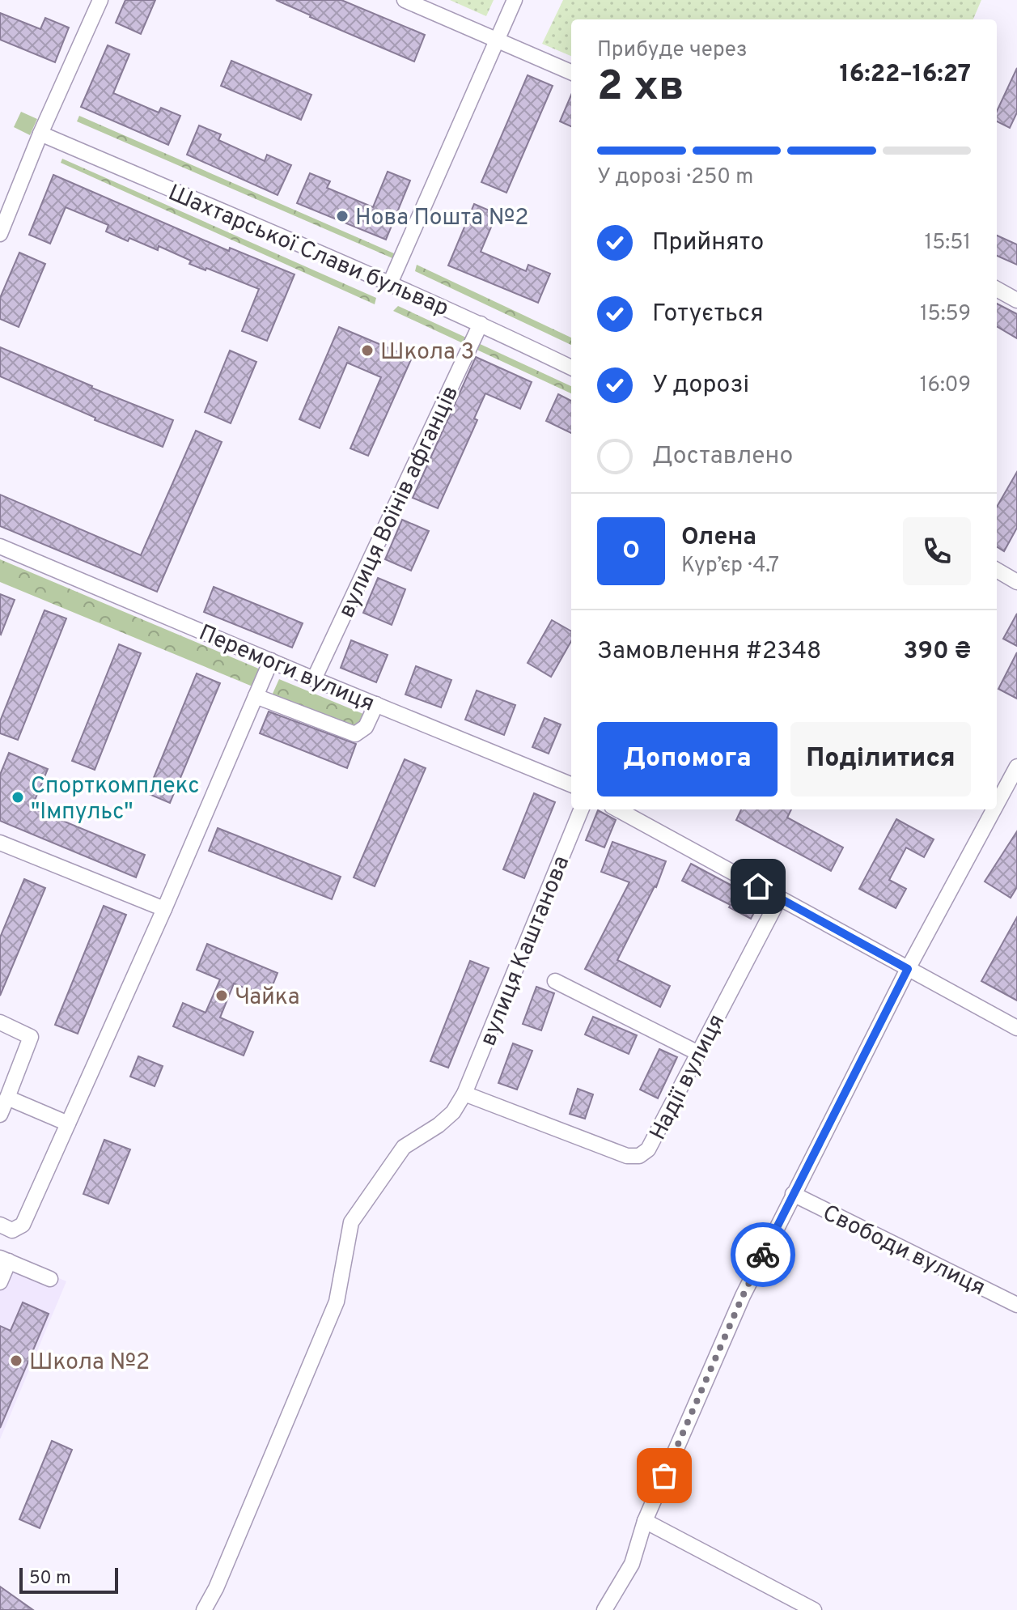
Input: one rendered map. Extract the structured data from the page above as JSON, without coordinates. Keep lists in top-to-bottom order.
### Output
{
  "streets": {
    "street": [
      "Шахтарської Слави бульвар",
      "вулиця Воїнів афганців",
      "Перемоги вулиця",
      "вулиця Каштанова",
      "Надії вулиця",
      "Свободи вулиця"
    ]
  },
  "crossings": [
    ["Шахтарської Слави бульвар", "вулиця Воїнів афганців"],
    ["вулиця Воїнів афганців", "Перемоги вулиця"],
    ["вулиця Каштанова", "Надії вулиця"]
  ],
  "places": [
    "Нова Пошта №2",
    "Школа 3",
    "Спорткомплекс \"Імпульс\"",
    "Чайка",
    "Школа №2"
  ],
  "scale_bar": "50 m",
  "page": {
    "heading": ["2 хв", "Прибуде через", "16:22–16:27"],
    "panel": [
      "Олена",
      "Кур’єр · 4.7",
      "Замовлення #2348",
      "390 ₴"
    ],
    "bar": "У дорозі · 250 m",
    "list": [
      ["Прийнято", "15:51"],
      ["Готується", "15:59"],
      ["У дорозі", "16:09"],
      "Доставлено"
    ],
    "round": "О",
    "buttons": ["Допомога", "Поділитися"],
    "scale": "50 m"
  }
}
